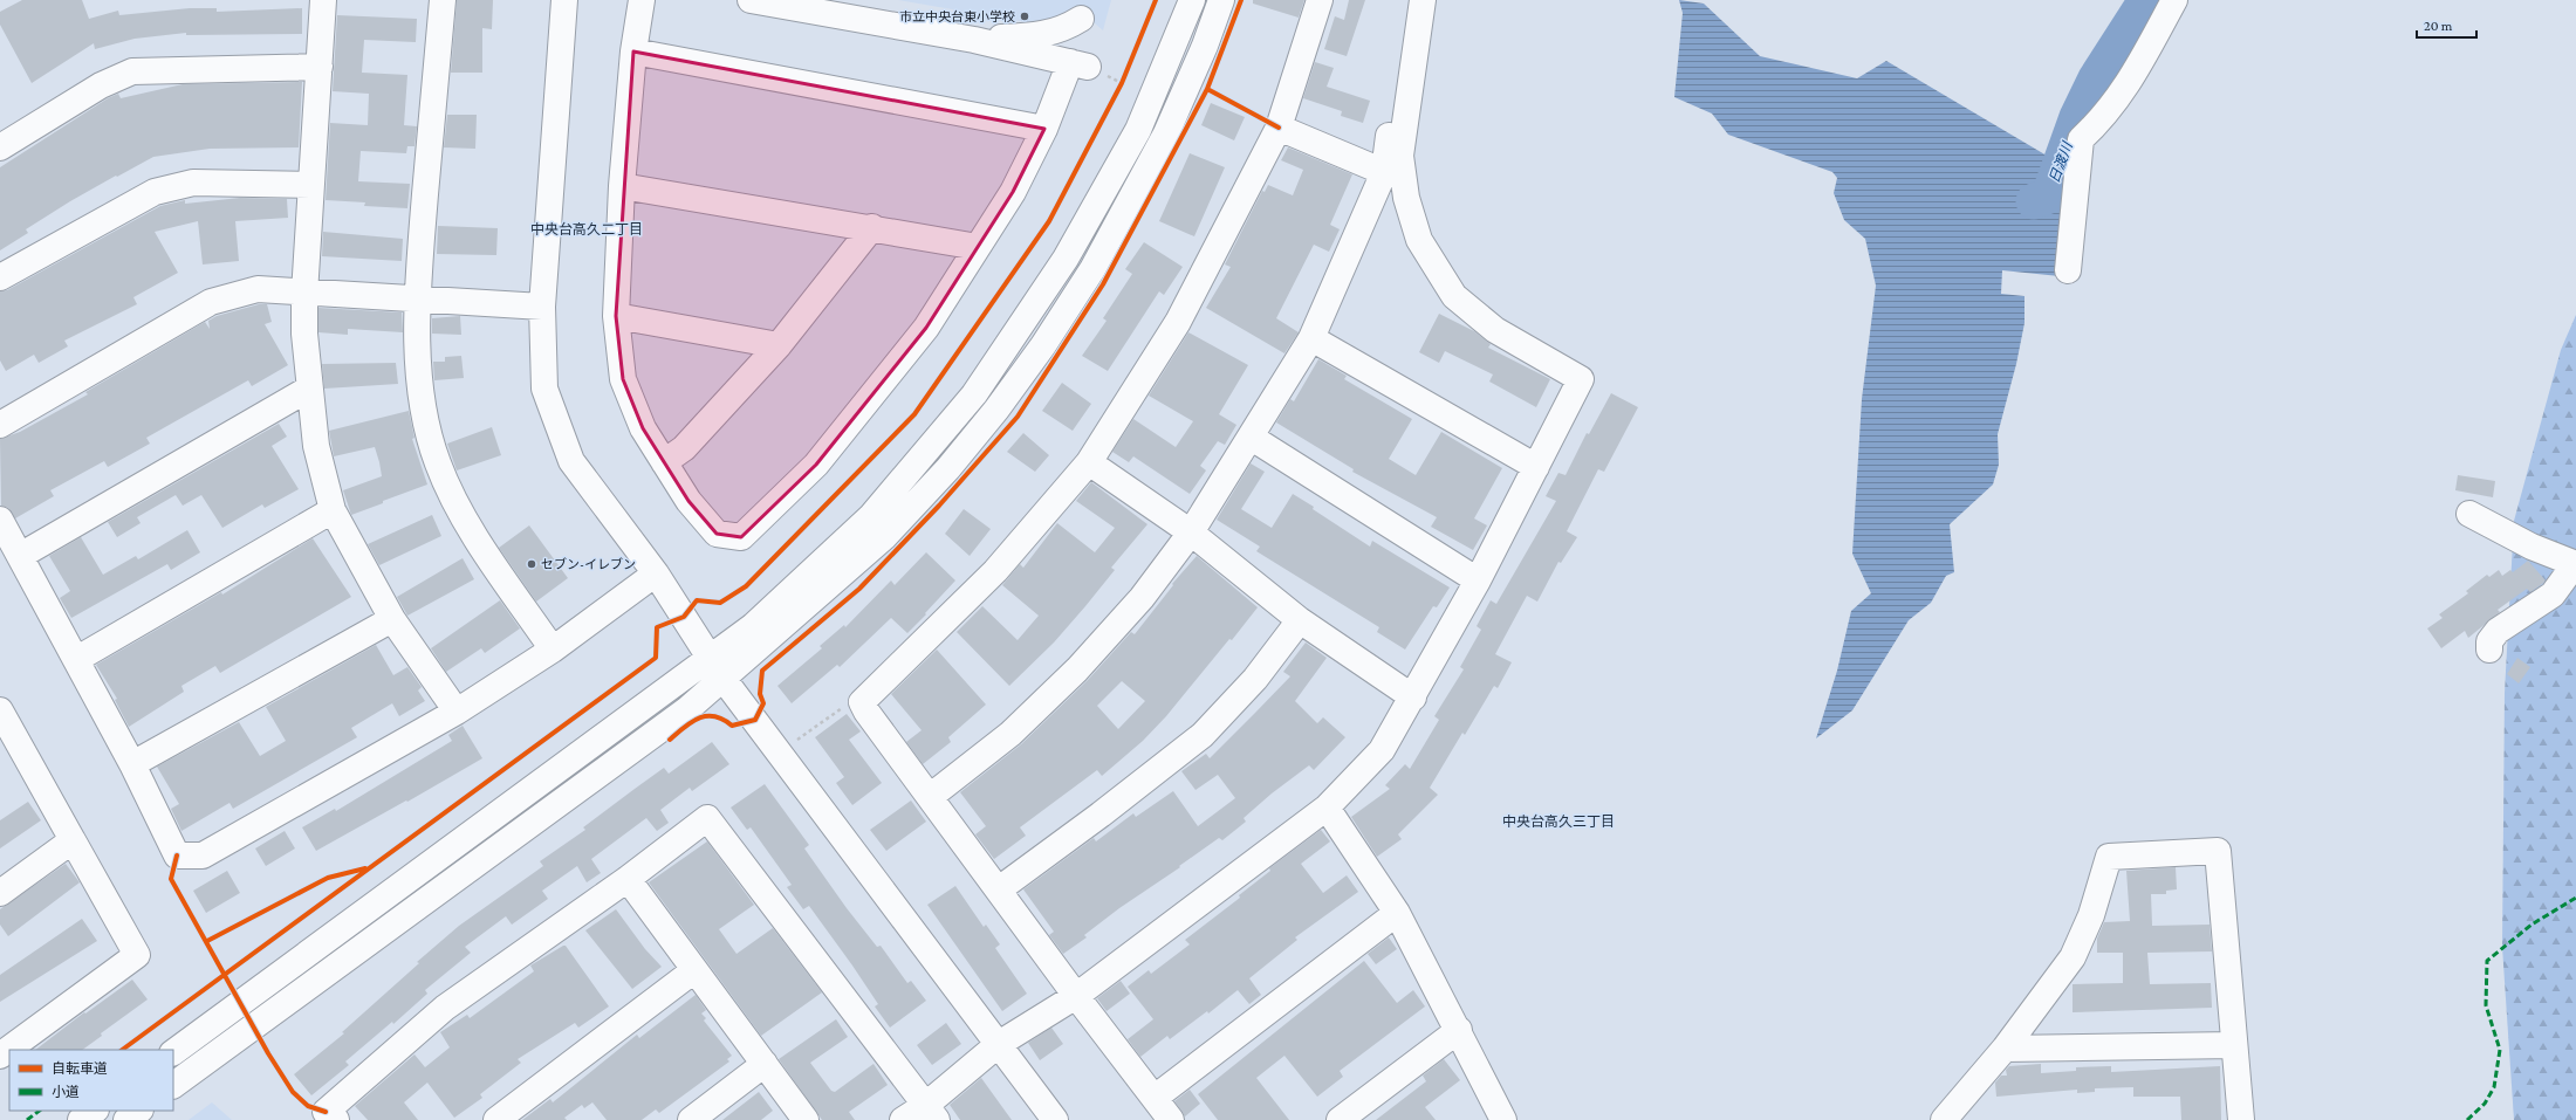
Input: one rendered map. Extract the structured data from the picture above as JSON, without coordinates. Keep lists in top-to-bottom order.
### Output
{
  "districts": ["中央台高久二丁目", "中央台高久三丁目"],
  "water": ["日渡川"],
  "places": ["市立中央台東小学校", "セブン-イレブン"],
  "legend": ["自転車道", "小道"],
  "scale_bar": "20 m"
}
